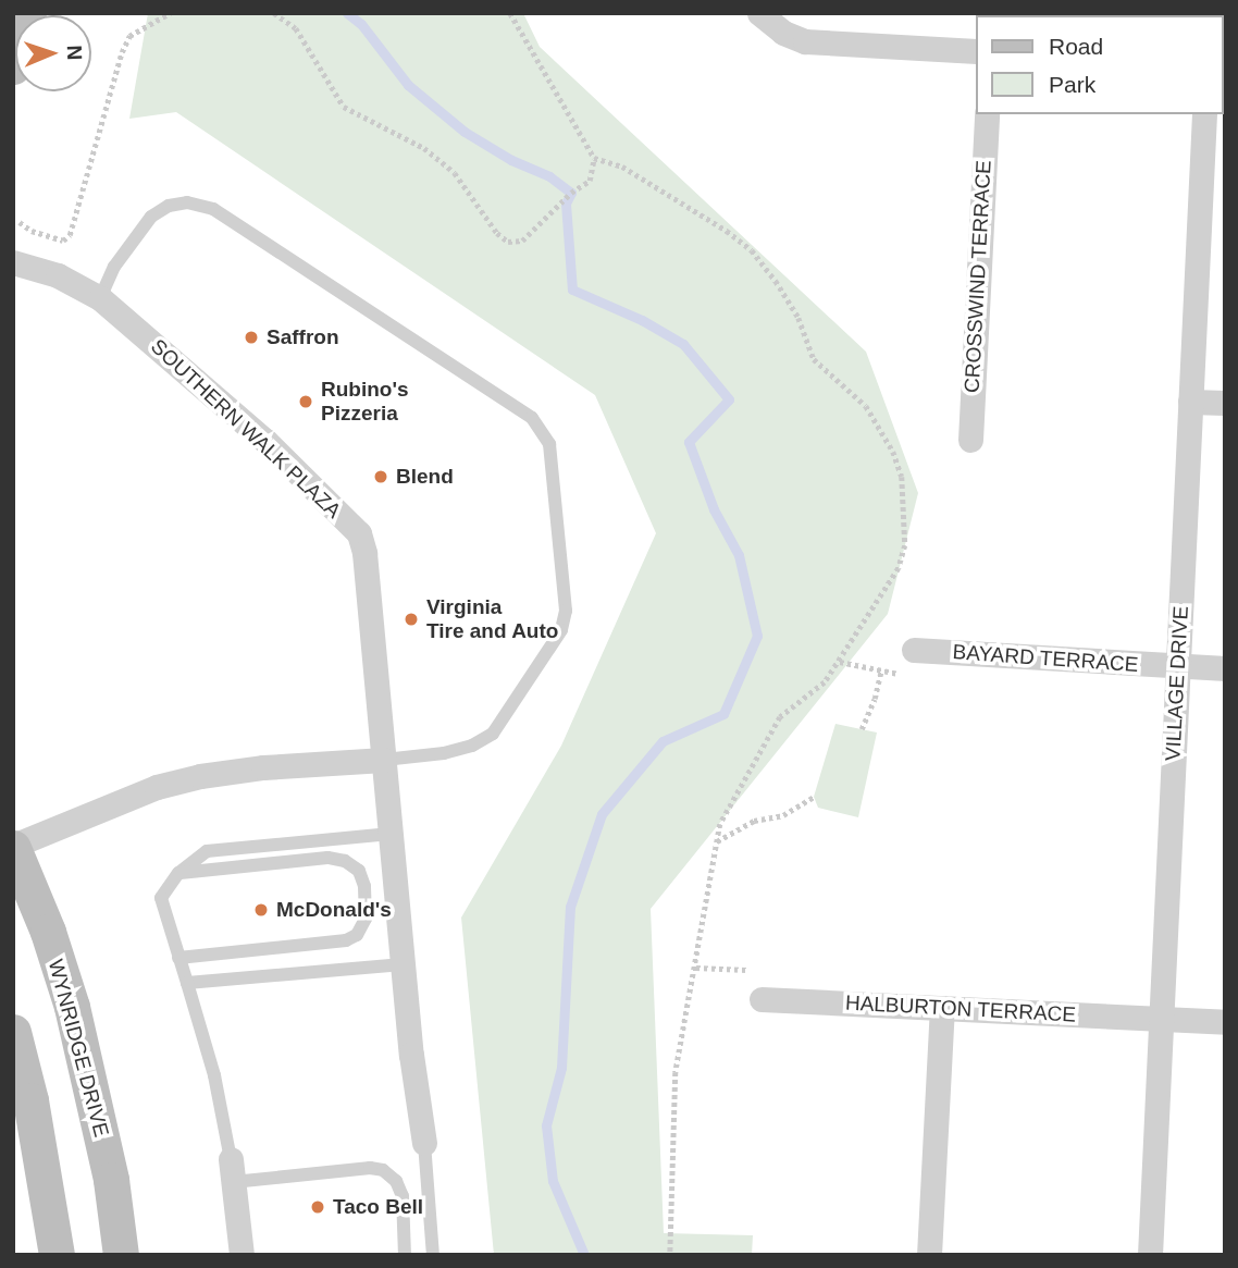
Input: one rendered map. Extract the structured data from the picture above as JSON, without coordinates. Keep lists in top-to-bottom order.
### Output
{
  "streets": {
    "street": [
      "CROSSWIND TERRACE",
      "SOUTHERN WALK PLAZA",
      "BAYARD TERRACE",
      "VILLAGE DRIVE",
      "HALBURTON TERRACE",
      "WYNRIDGE DRIVE"
    ]
  },
  "crossings": [
    ["BAYARD TERRACE", "VILLAGE DRIVE"],
    ["VILLAGE DRIVE", "HALBURTON TERRACE"]
  ],
  "places": [
    "Saffron",
    "Rubino's Pizzeria",
    "Blend",
    "Virginia Tire and Auto",
    "McDonald's",
    "Taco Bell"
  ],
  "legend": ["Road", "Park"],
  "north": "right"
}
